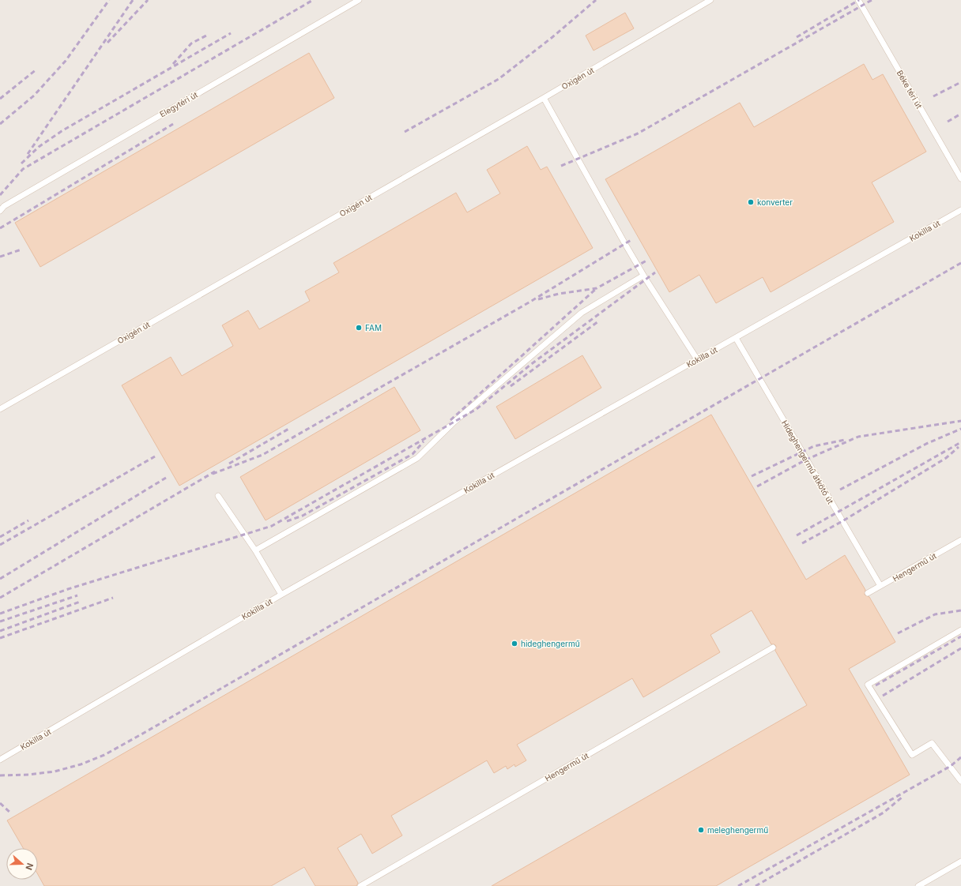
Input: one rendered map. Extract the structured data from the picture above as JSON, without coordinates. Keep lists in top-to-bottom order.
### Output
{
  "streets": {
    "lane": [
      "Oxigén út",
      "Béke téri út",
      "Elegytéri út",
      "Kokilla út",
      "Hideghengermű átkötő út",
      "Hengermű út"
    ]
  },
  "crossings": [
    ["Kokilla út", "Hideghengermű átkötő út"],
    ["Hideghengermű átkötő út", "Hengermű út"]
  ],
  "places": [
    "konverter",
    "FAM",
    "hideghengermű",
    "meleghengermű"
  ],
  "north": "right"
}
